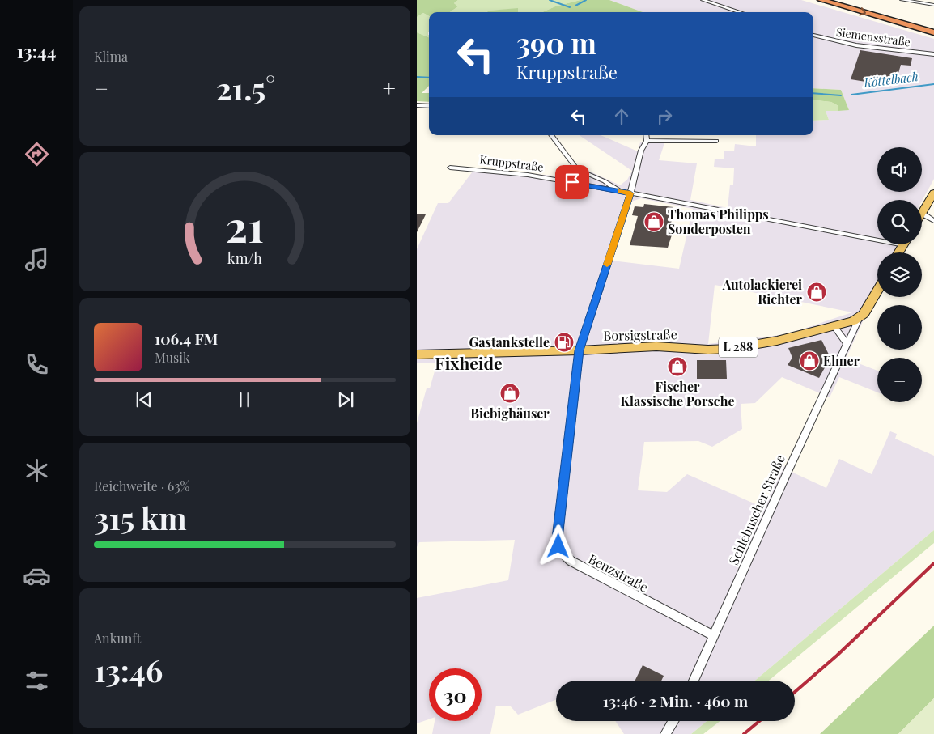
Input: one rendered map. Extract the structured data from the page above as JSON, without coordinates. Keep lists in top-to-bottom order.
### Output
{
  "streets": {
    "main road": ["Borsigstraße", "L 288", "Schlebuscher Straße"],
    "street": ["Siemensstraße", "Kruppstraße", "Benzstraße"]
  },
  "crossings": [
    ["Kruppstraße", "Benzstraße"],
    ["Borsigstraße", "Schlebuscher Straße"],
    ["Borsigstraße", "Benzstraße"],
    ["Schlebuscher Straße", "Benzstraße"]
  ],
  "districts": ["Fixheide"],
  "water": ["Köttelbach"],
  "places": {
    "shop": [
      "Thomas Philipps Sonderposten",
      "Autolackierei Richter",
      "Elmer",
      "Fischer Klassische Porsche",
      "Biebighäuser"
    ],
    "fuel station": ["Gastankstelle"]
  },
  "page": {
    "tabs": "13:44",
    "tile": [
      "Klima",
      ["Reichweite · 63%", "315 km"],
      ["Ankunft", "13:46"]
    ],
    "turn": ["390 m", "Kruppstraße"],
    "heat": ["−", "21.5°", "+"],
    "map_buttons": ["+", "−"],
    "song": ["106.4 FM", "Musik"],
    "limit": "30",
    "trip": "13:46 · 2 Min. · 460 m",
    "gauge": ["21", "km/h"]
  }
}
